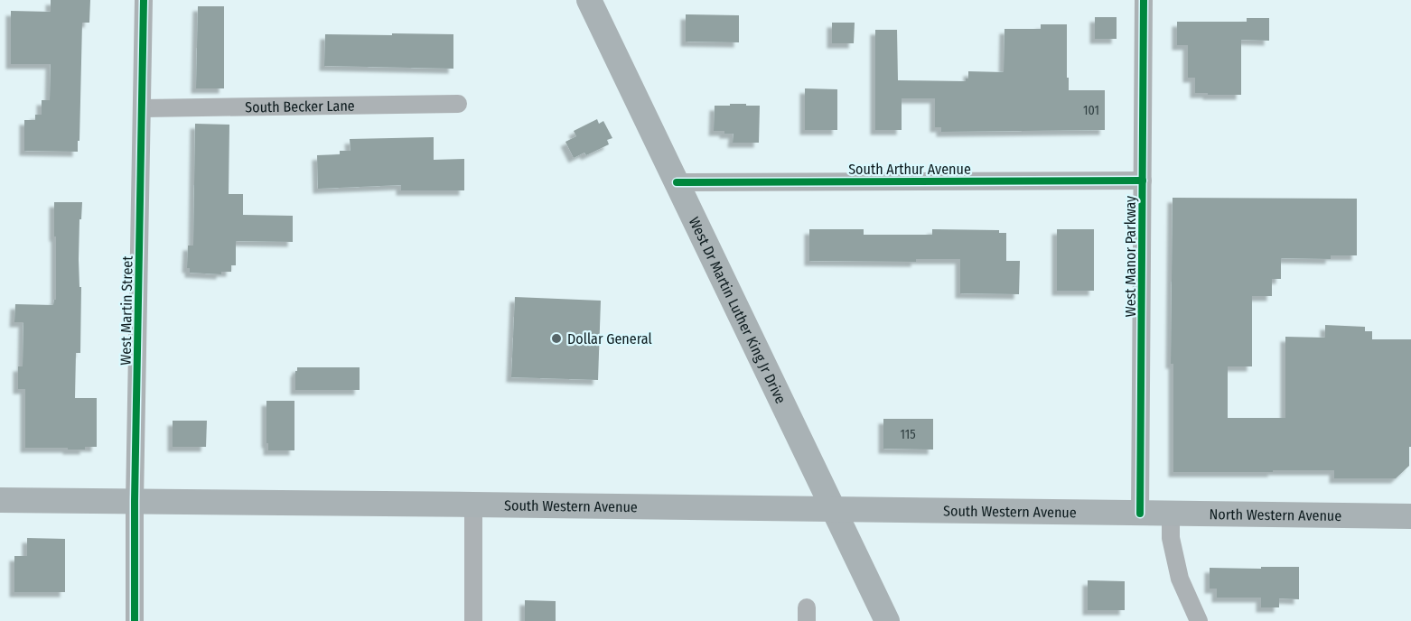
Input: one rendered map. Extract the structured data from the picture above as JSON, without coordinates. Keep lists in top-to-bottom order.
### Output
{
  "streets": {
    "main road": ["West Dr Martin Luther King Jr Drive", "South Western Avenue", "North Western Avenue"],
    "street": [
      "South Becker Lane",
      "South Arthur Avenue",
      "West Manor Parkway",
      "West Martin Street"
    ]
  },
  "crossings": [
    ["South Becker Lane", "West Martin Street"],
    ["South Arthur Avenue", "West Manor Parkway"],
    ["South Arthur Avenue", "West Dr Martin Luther King Jr Drive"],
    ["West Manor Parkway", "South Western Avenue"],
    ["West Manor Parkway", "North Western Avenue"],
    ["West Martin Street", "South Western Avenue"],
    ["West Dr Martin Luther King Jr Drive", "South Western Avenue"],
    ["South Western Avenue", "North Western Avenue"]
  ],
  "places": ["Dollar General"],
  "house_numbers": ["101", "115"]
}
